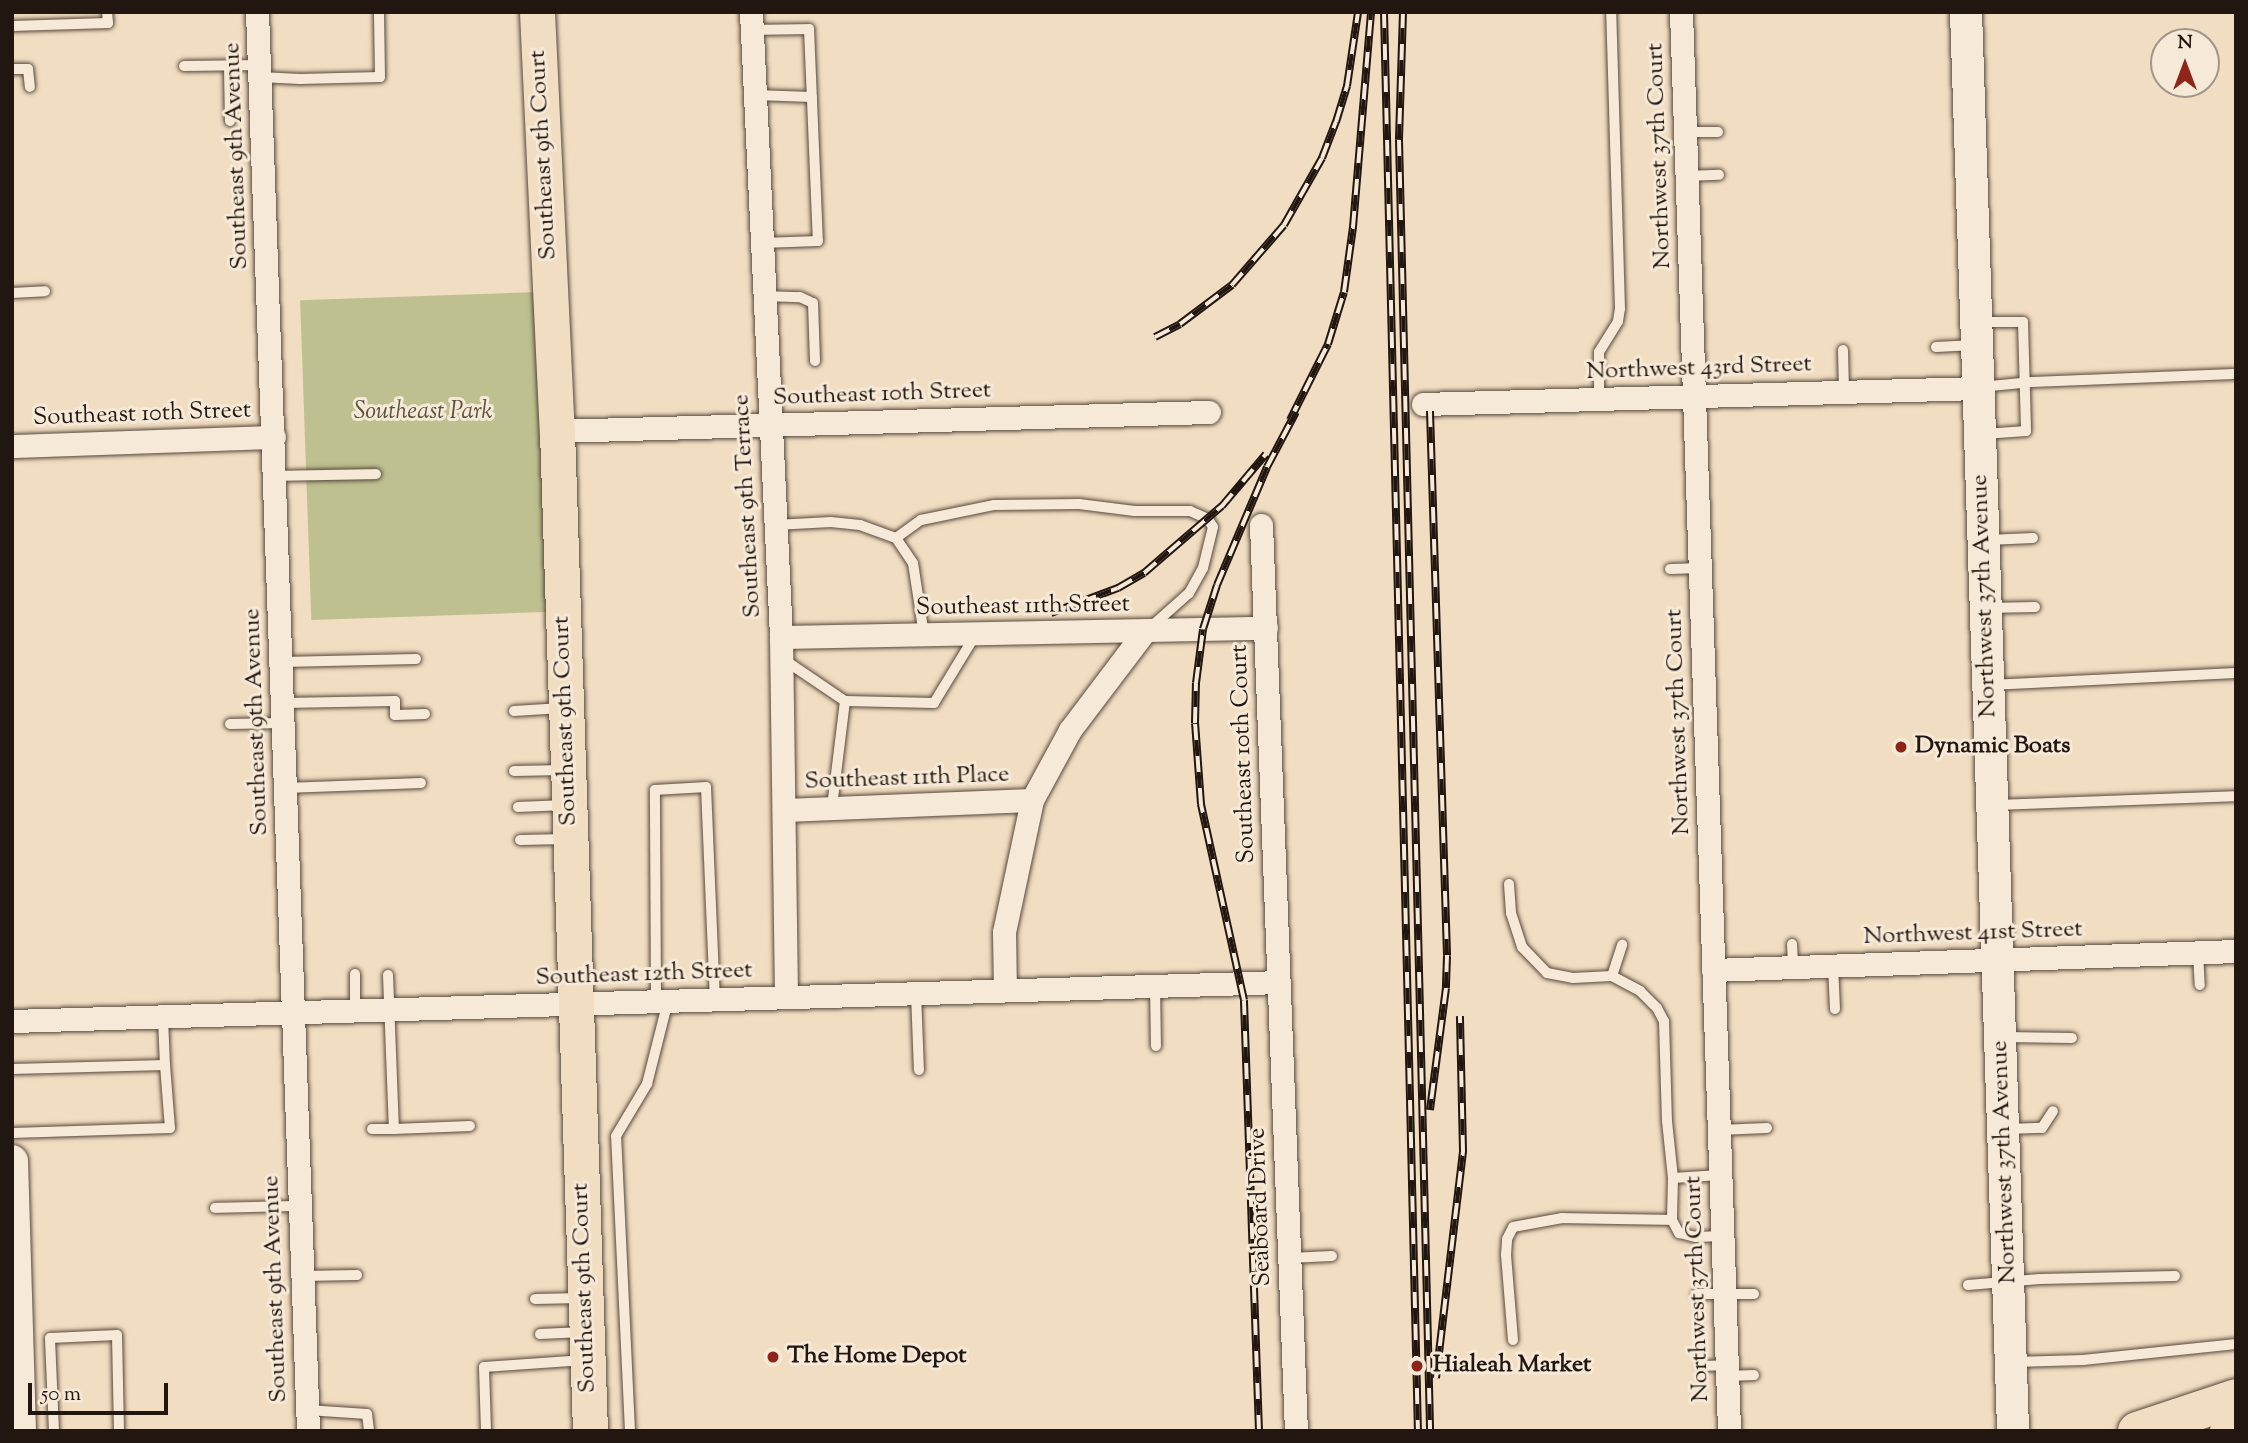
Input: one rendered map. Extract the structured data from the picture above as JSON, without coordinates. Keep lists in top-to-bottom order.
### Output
{
  "streets": {
    "main road": ["Southeast 9th Court"],
    "street": [
      "Southeast 9th Avenue",
      "Northwest 37th Court",
      "Northwest 43rd Street",
      "Southeast 10th Street",
      "Southeast 9th Terrace",
      "Northwest 37th Avenue",
      "Southeast 11th Street",
      "Southeast 10th Court",
      "Southeast 11th Place",
      "Northwest 41st Street",
      "Southeast 12th Street",
      "Seaboard Drive"
    ]
  },
  "crossings": [
    ["Southeast 9th Court", "Southeast 10th Street"],
    ["Southeast 9th Court", "Southeast 12th Street"],
    ["Southeast 9th Avenue", "Southeast 10th Street"],
    ["Southeast 9th Avenue", "Southeast 12th Street"],
    ["Northwest 37th Court", "Northwest 43rd Street"],
    ["Northwest 37th Court", "Northwest 41st Street"],
    ["Northwest 43rd Street", "Northwest 37th Avenue"],
    ["Southeast 10th Street", "Southeast 9th Terrace"],
    ["Southeast 9th Terrace", "Southeast 11th Street"],
    ["Southeast 9th Terrace", "Southeast 11th Place"],
    ["Southeast 9th Terrace", "Southeast 12th Street"],
    ["Northwest 37th Avenue", "Northwest 41st Street"],
    ["Southeast 11th Street", "Southeast 10th Court"],
    ["Southeast 10th Court", "Southeast 12th Street"],
    ["Southeast 10th Court", "Seaboard Drive"],
    ["Southeast 12th Street", "Seaboard Drive"]
  ],
  "parks": ["Southeast Park"],
  "places": ["Dynamic Boats", "The Home Depot", "Hialeah Market"],
  "scale_bar": "50 m",
  "north": "top"
}
